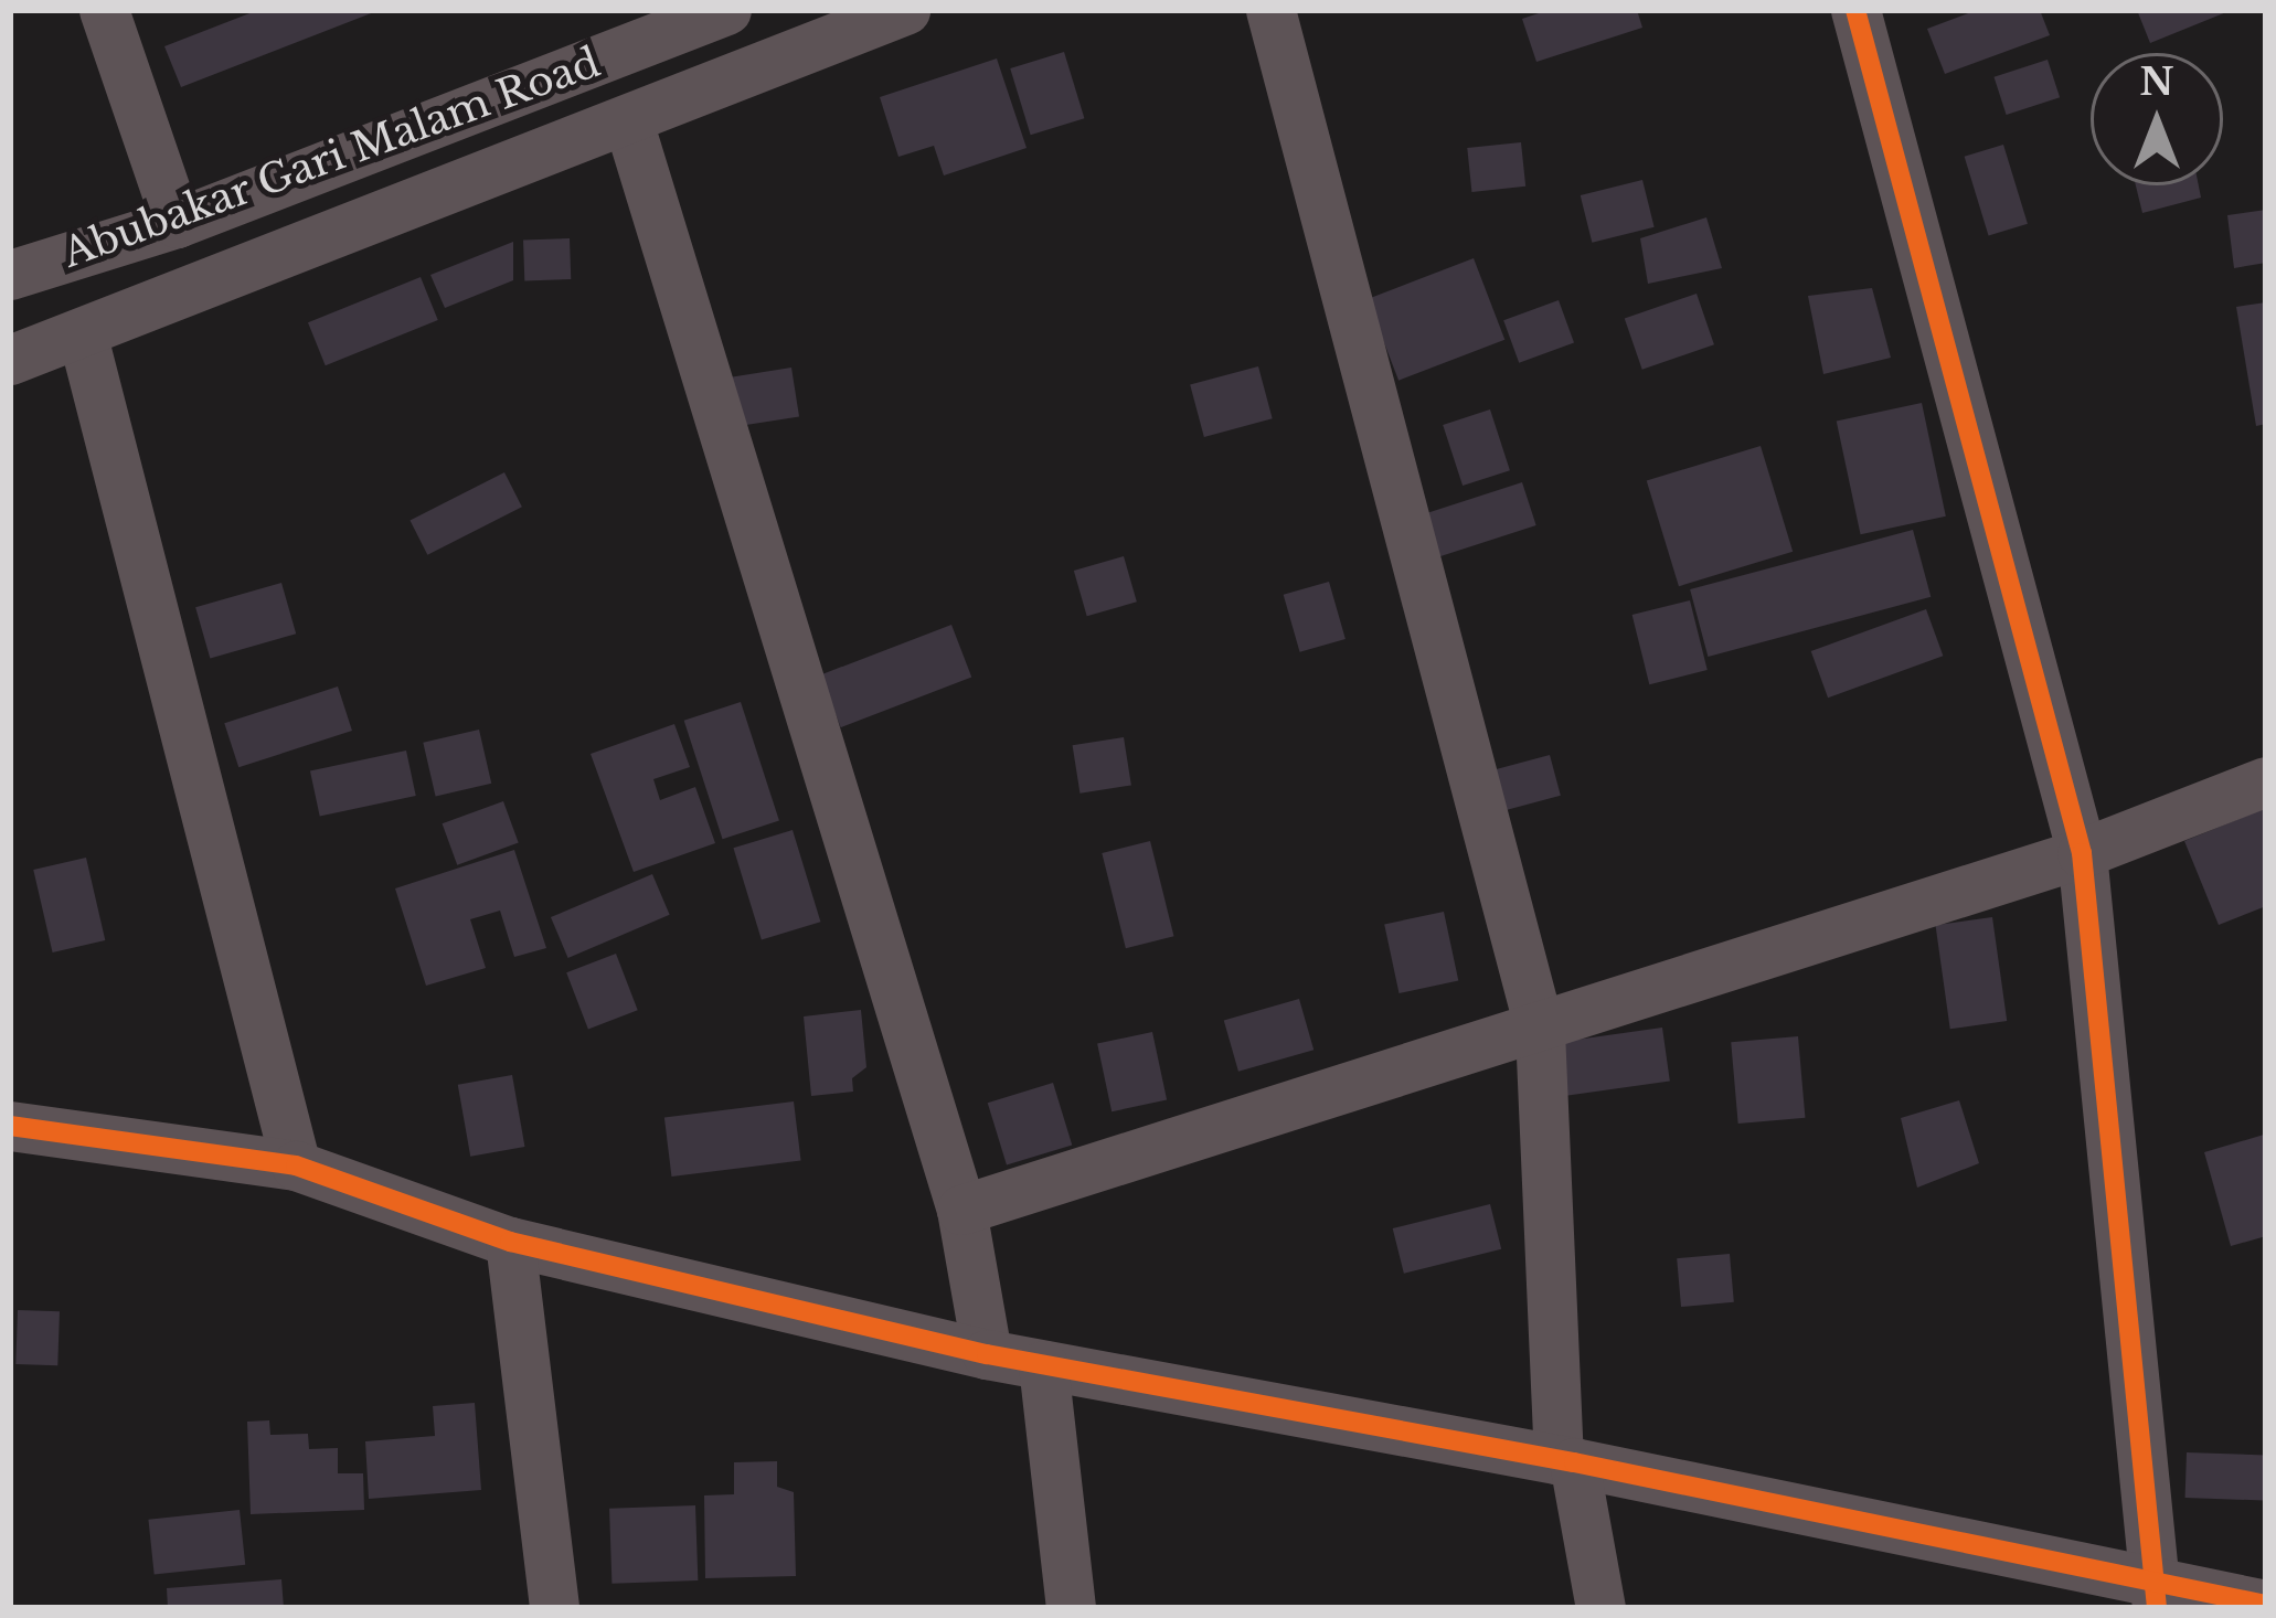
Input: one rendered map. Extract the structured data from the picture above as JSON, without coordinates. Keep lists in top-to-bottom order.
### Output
{
  "streets": {
    "street": ["Abubakar Gari Malam Road"]
  },
  "north": "top"
}
